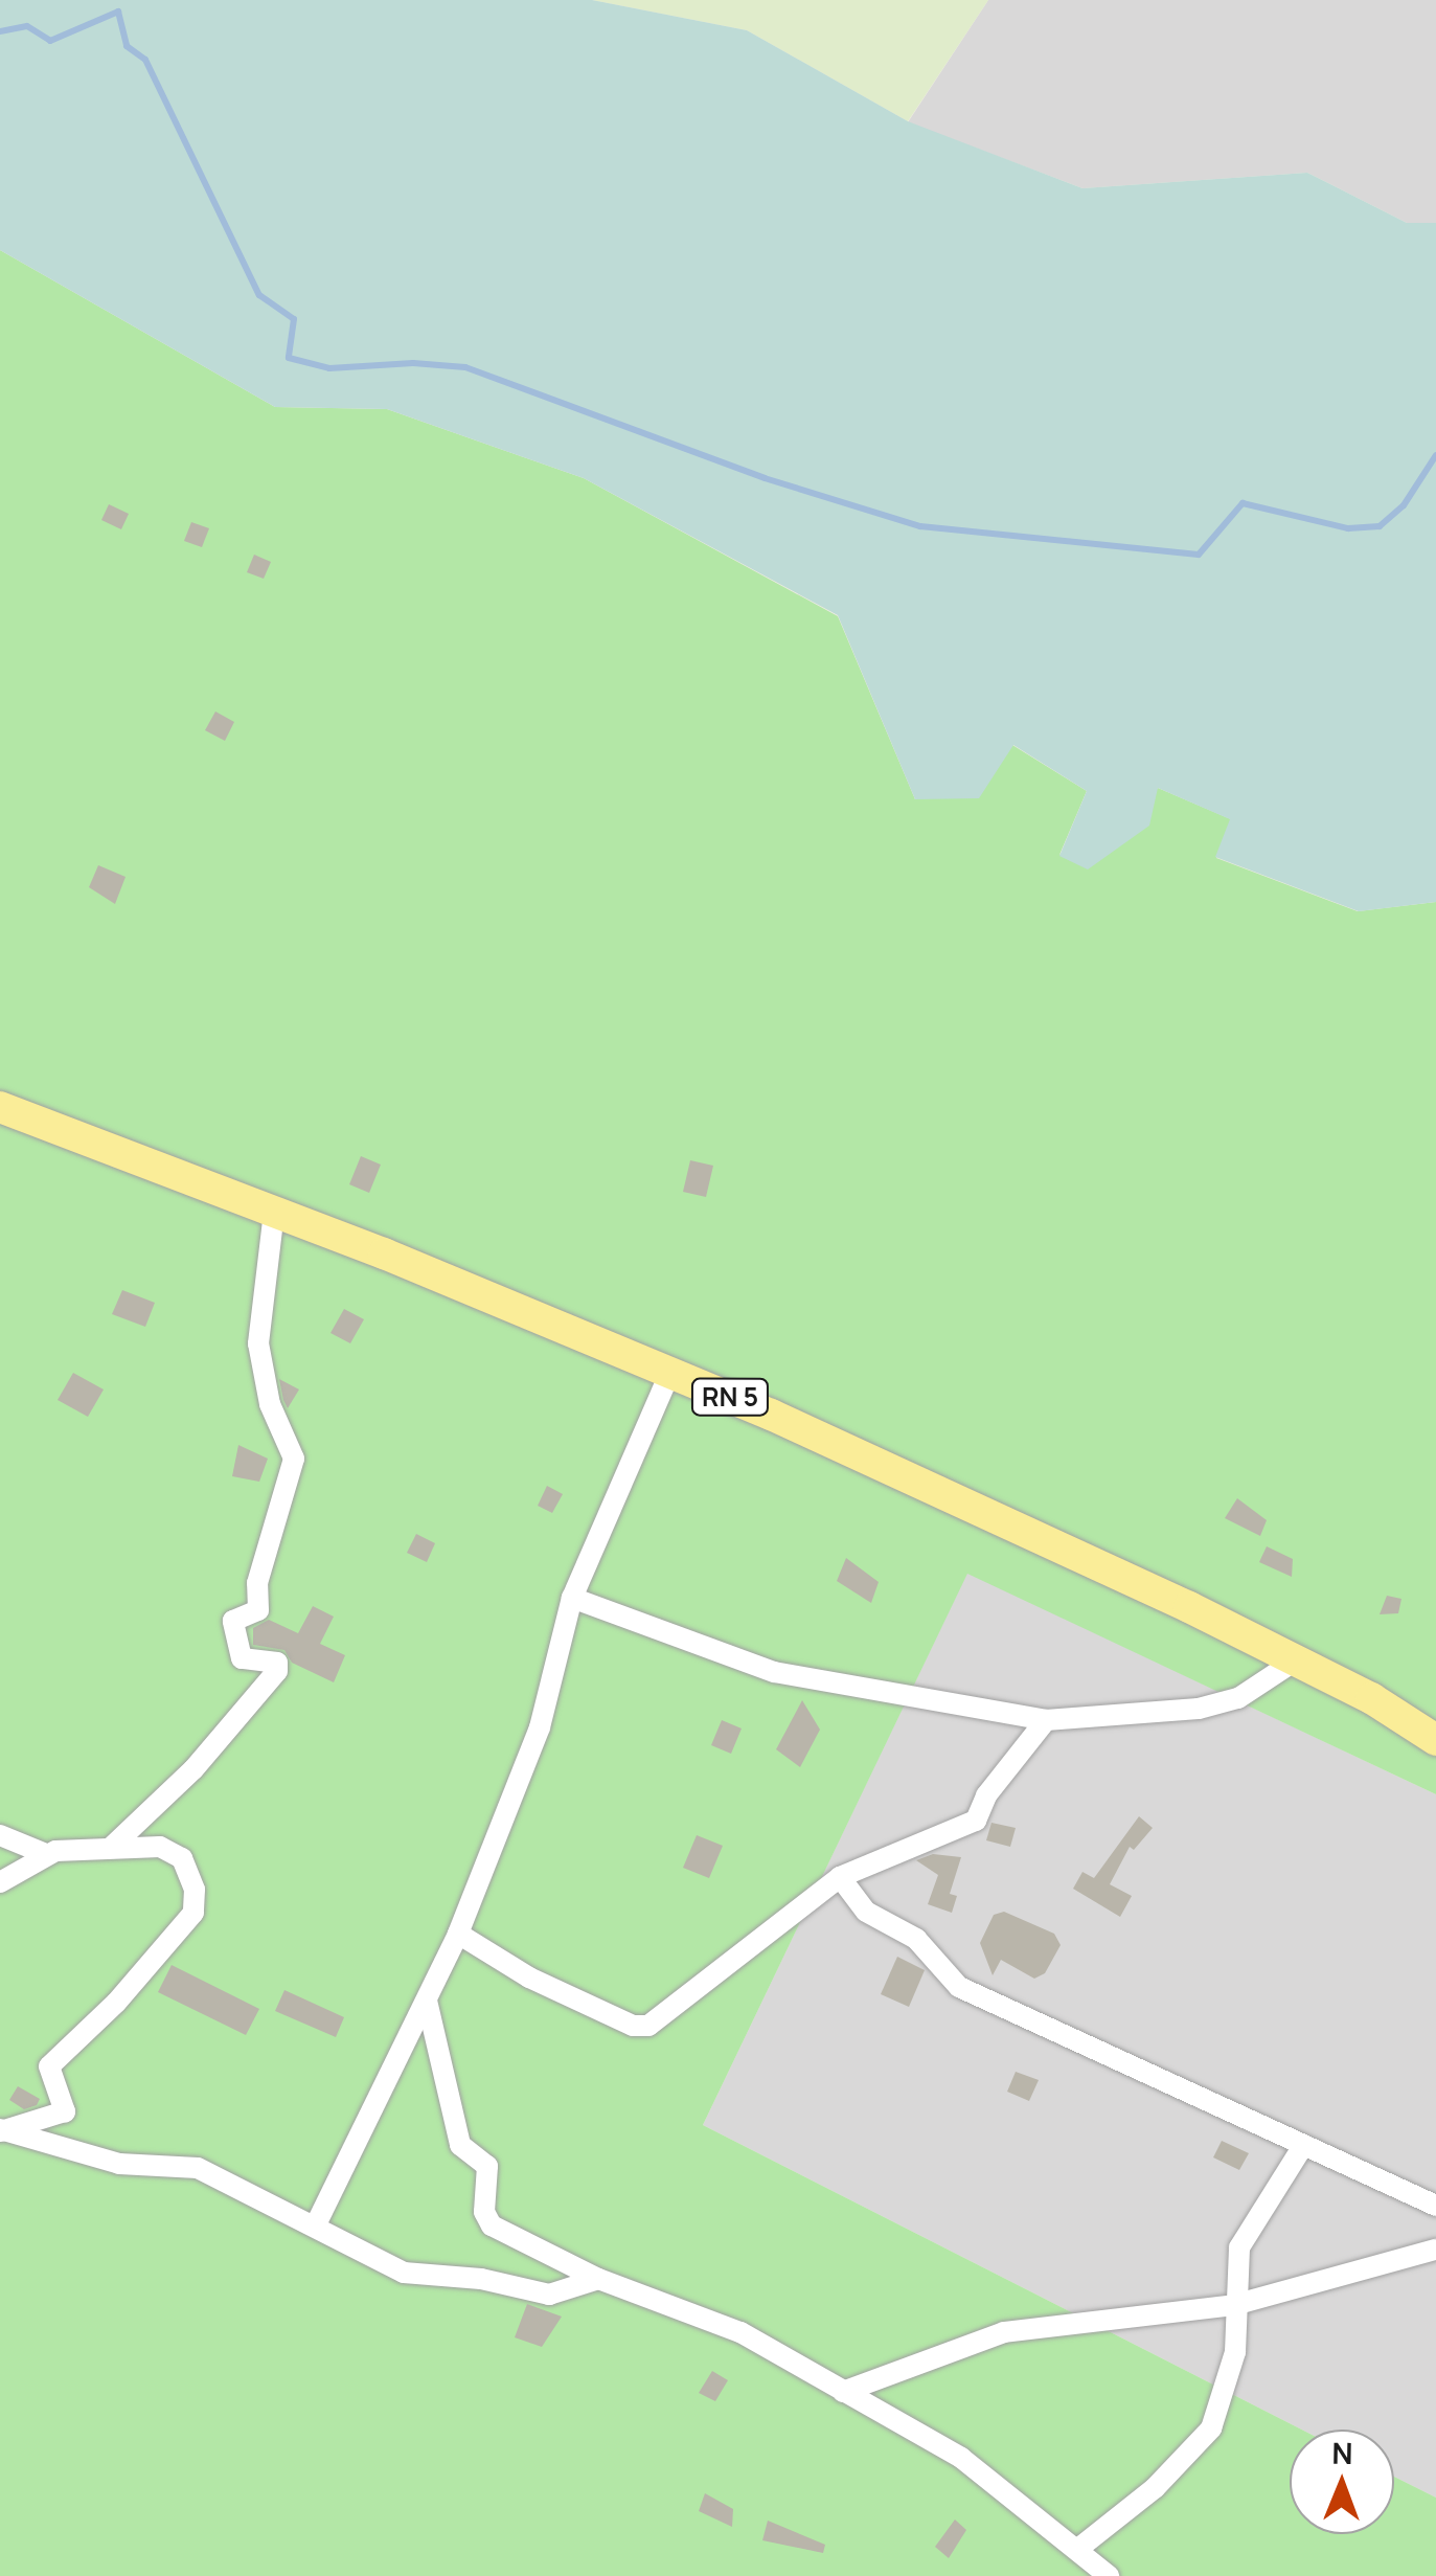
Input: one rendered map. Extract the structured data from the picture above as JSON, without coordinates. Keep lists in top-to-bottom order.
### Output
{
  "streets": {
    "main road": ["RN 5"]
  },
  "north": "top"
}
